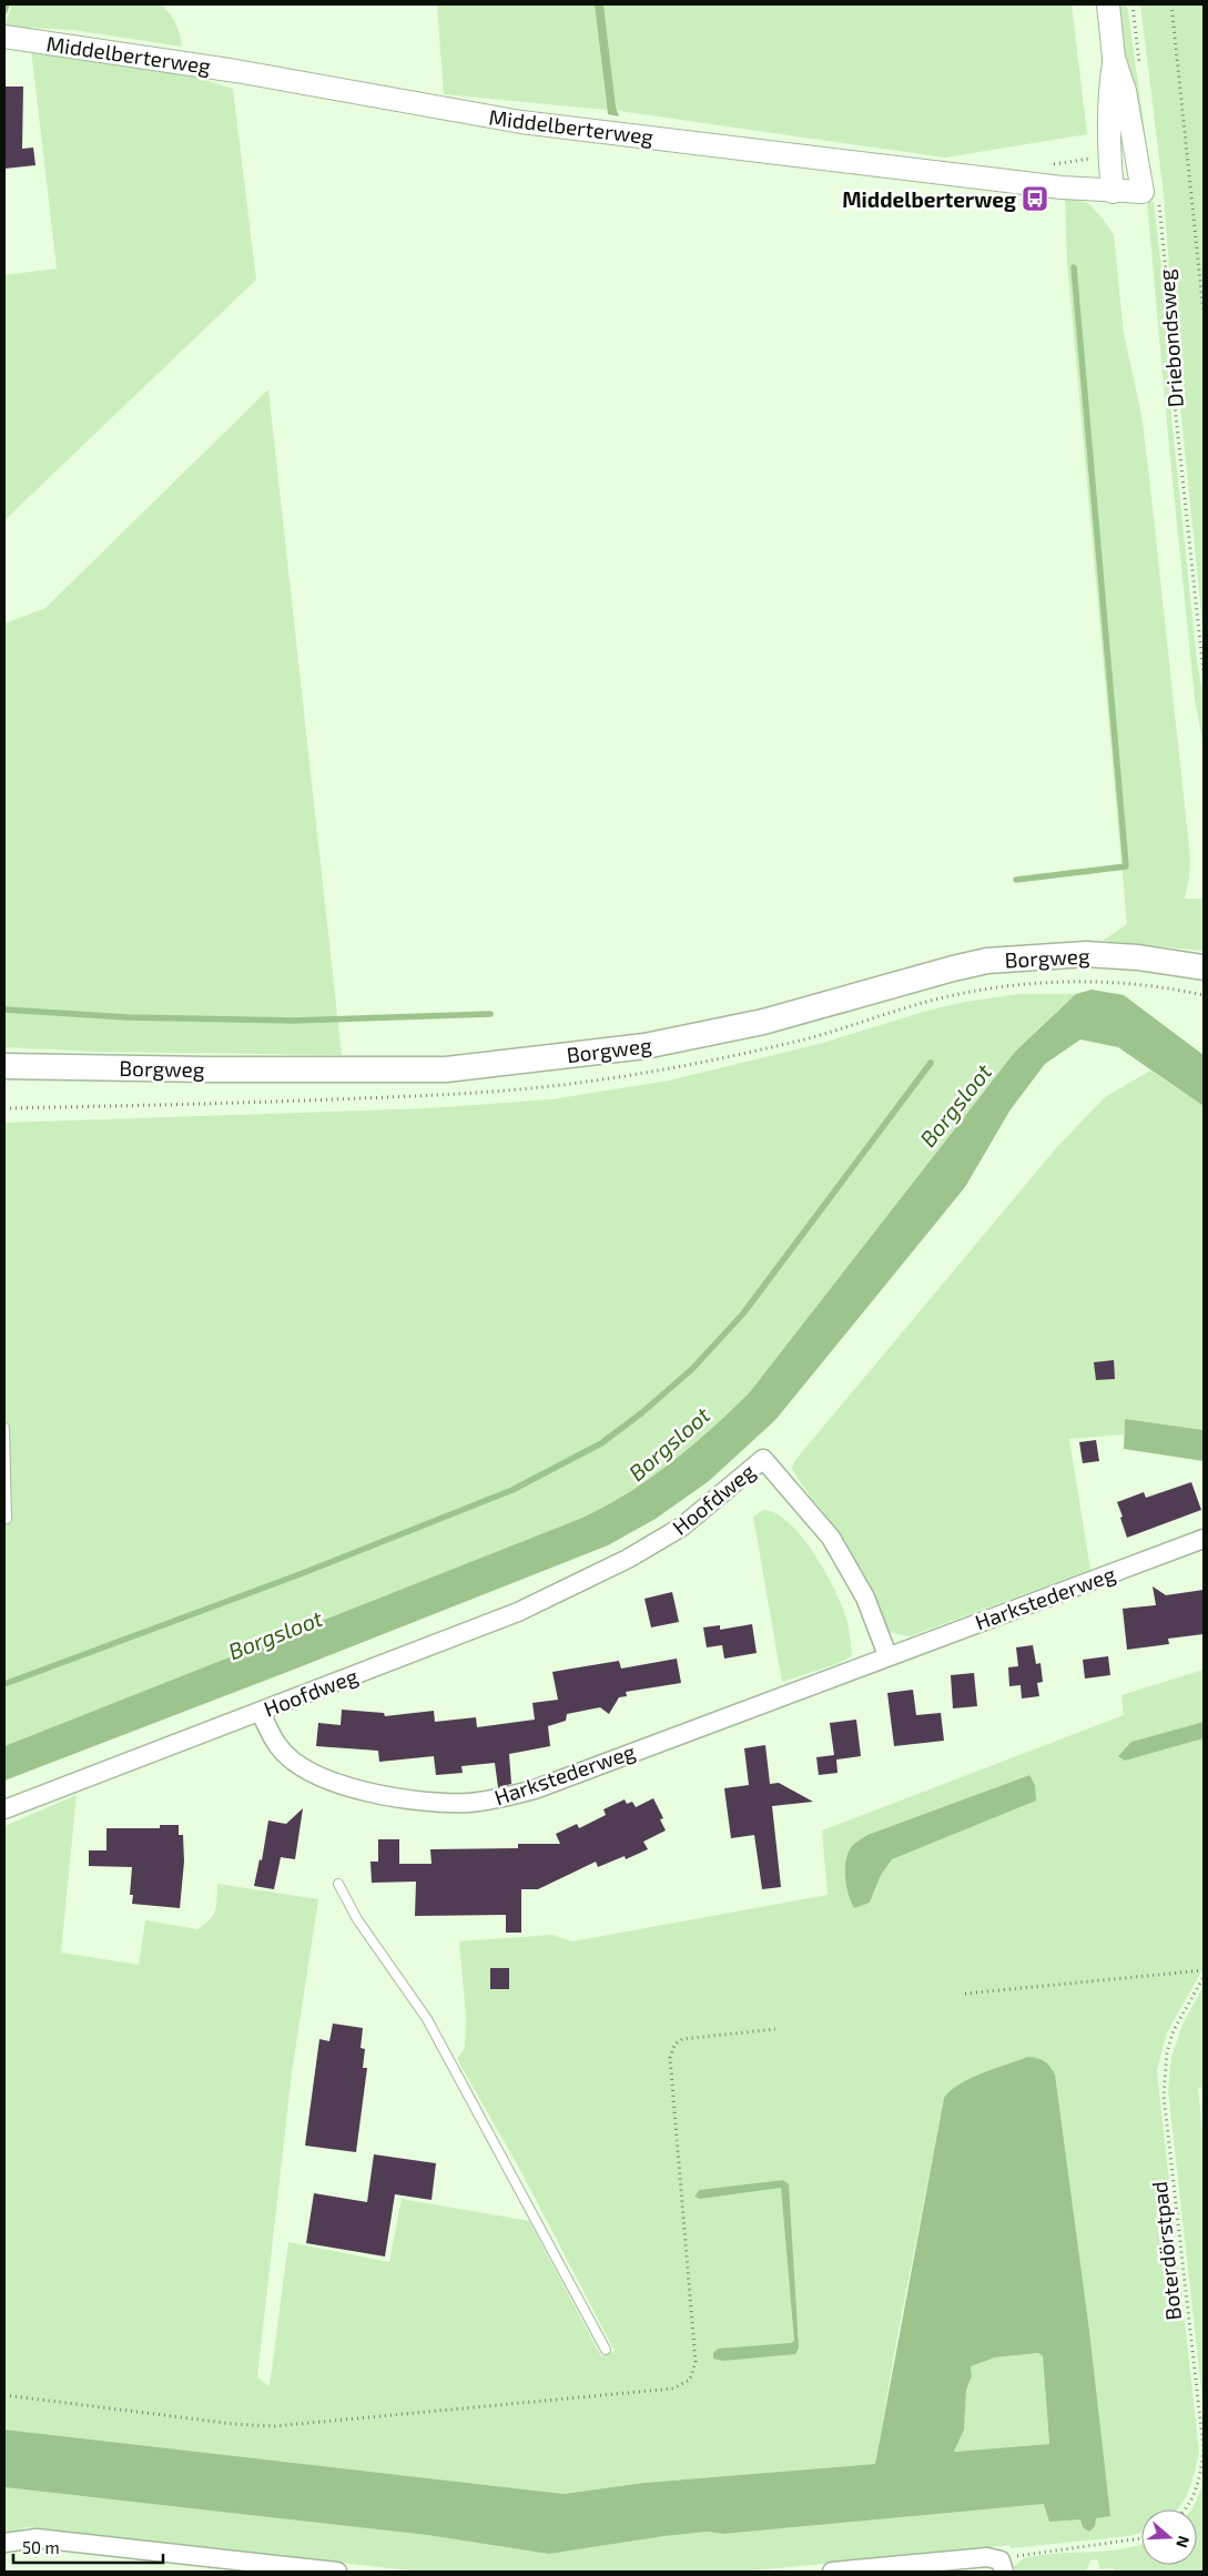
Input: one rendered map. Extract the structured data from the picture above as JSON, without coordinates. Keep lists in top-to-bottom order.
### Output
{
  "streets": {
    "main road": ["Borgweg"],
    "street": ["Middelberterweg", "Hoofdweg", "Harkstederweg"],
    "path": ["Driebondsweg", "Boterdörstpad"]
  },
  "crossings": [
    ["Middelberterweg", "Driebondsweg"],
    ["Hoofdweg", "Harkstederweg"]
  ],
  "water": ["Borgsloot"],
  "places": {
    "bus stop": ["Middelberterweg"]
  },
  "scale_bar": "50 m",
  "north": "right"
}
